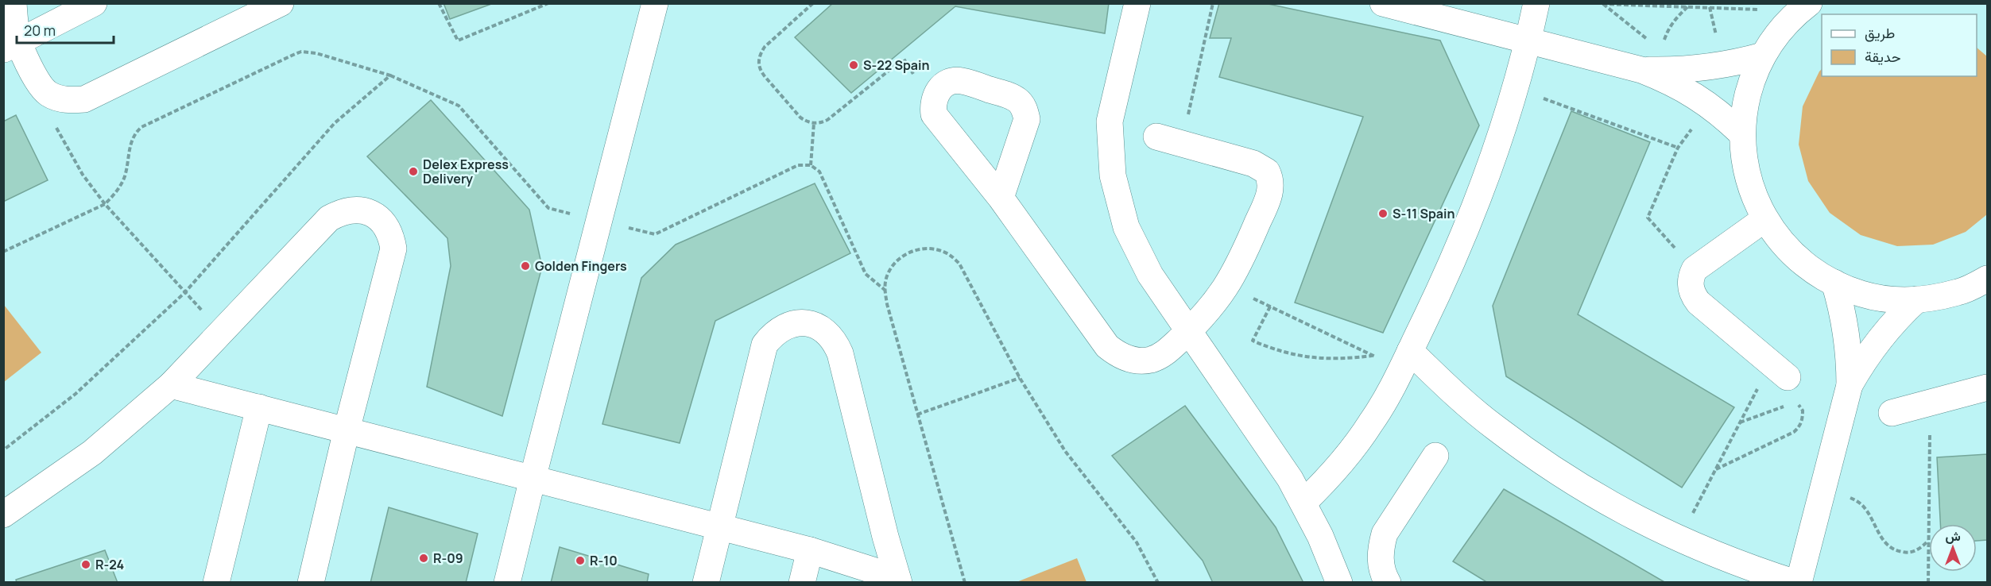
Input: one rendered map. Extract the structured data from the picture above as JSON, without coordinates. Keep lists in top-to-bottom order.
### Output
{
  "places": [
    "S-22 Spain",
    "Delex Express Delivery",
    "S-11 Spain",
    "Golden Fingers",
    "R-09",
    "R-10",
    "R-24"
  ],
  "legend": ["طريق", "حديقة"],
  "scale_bar": "20 m",
  "north": "top"
}
